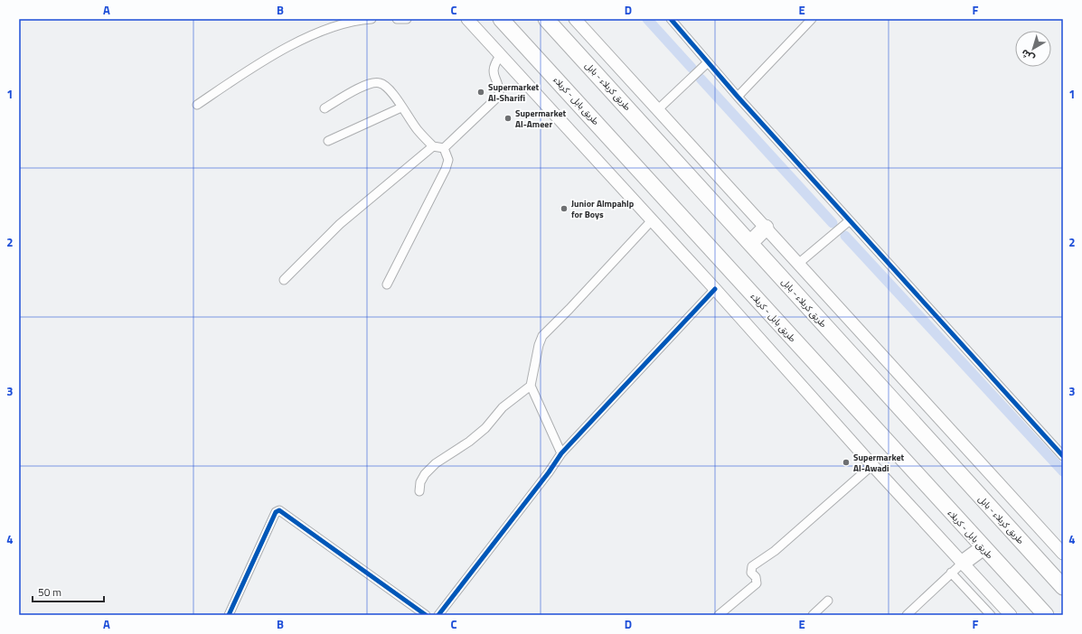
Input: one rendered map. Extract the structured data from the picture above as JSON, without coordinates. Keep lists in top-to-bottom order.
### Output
{
  "streets": {
    "highway": ["طريق كربلاء - بابل", "طريق بابل - كربلاء"]
  },
  "places": [
    "Supermarket Al-Sharifi",
    "Supermarket Al-Ameer",
    "Junior Almpahlp for Boys",
    "Supermarket Al-Awadi"
  ],
  "scale_bar": "50 m",
  "north": "bottom left",
  "grid": {
    "columns": [
      "A",
      "B",
      "C",
      "D",
      "E",
      "F"
    ],
    "rows": [
      "1",
      "2",
      "3",
      "4"
    ]
  }
}
